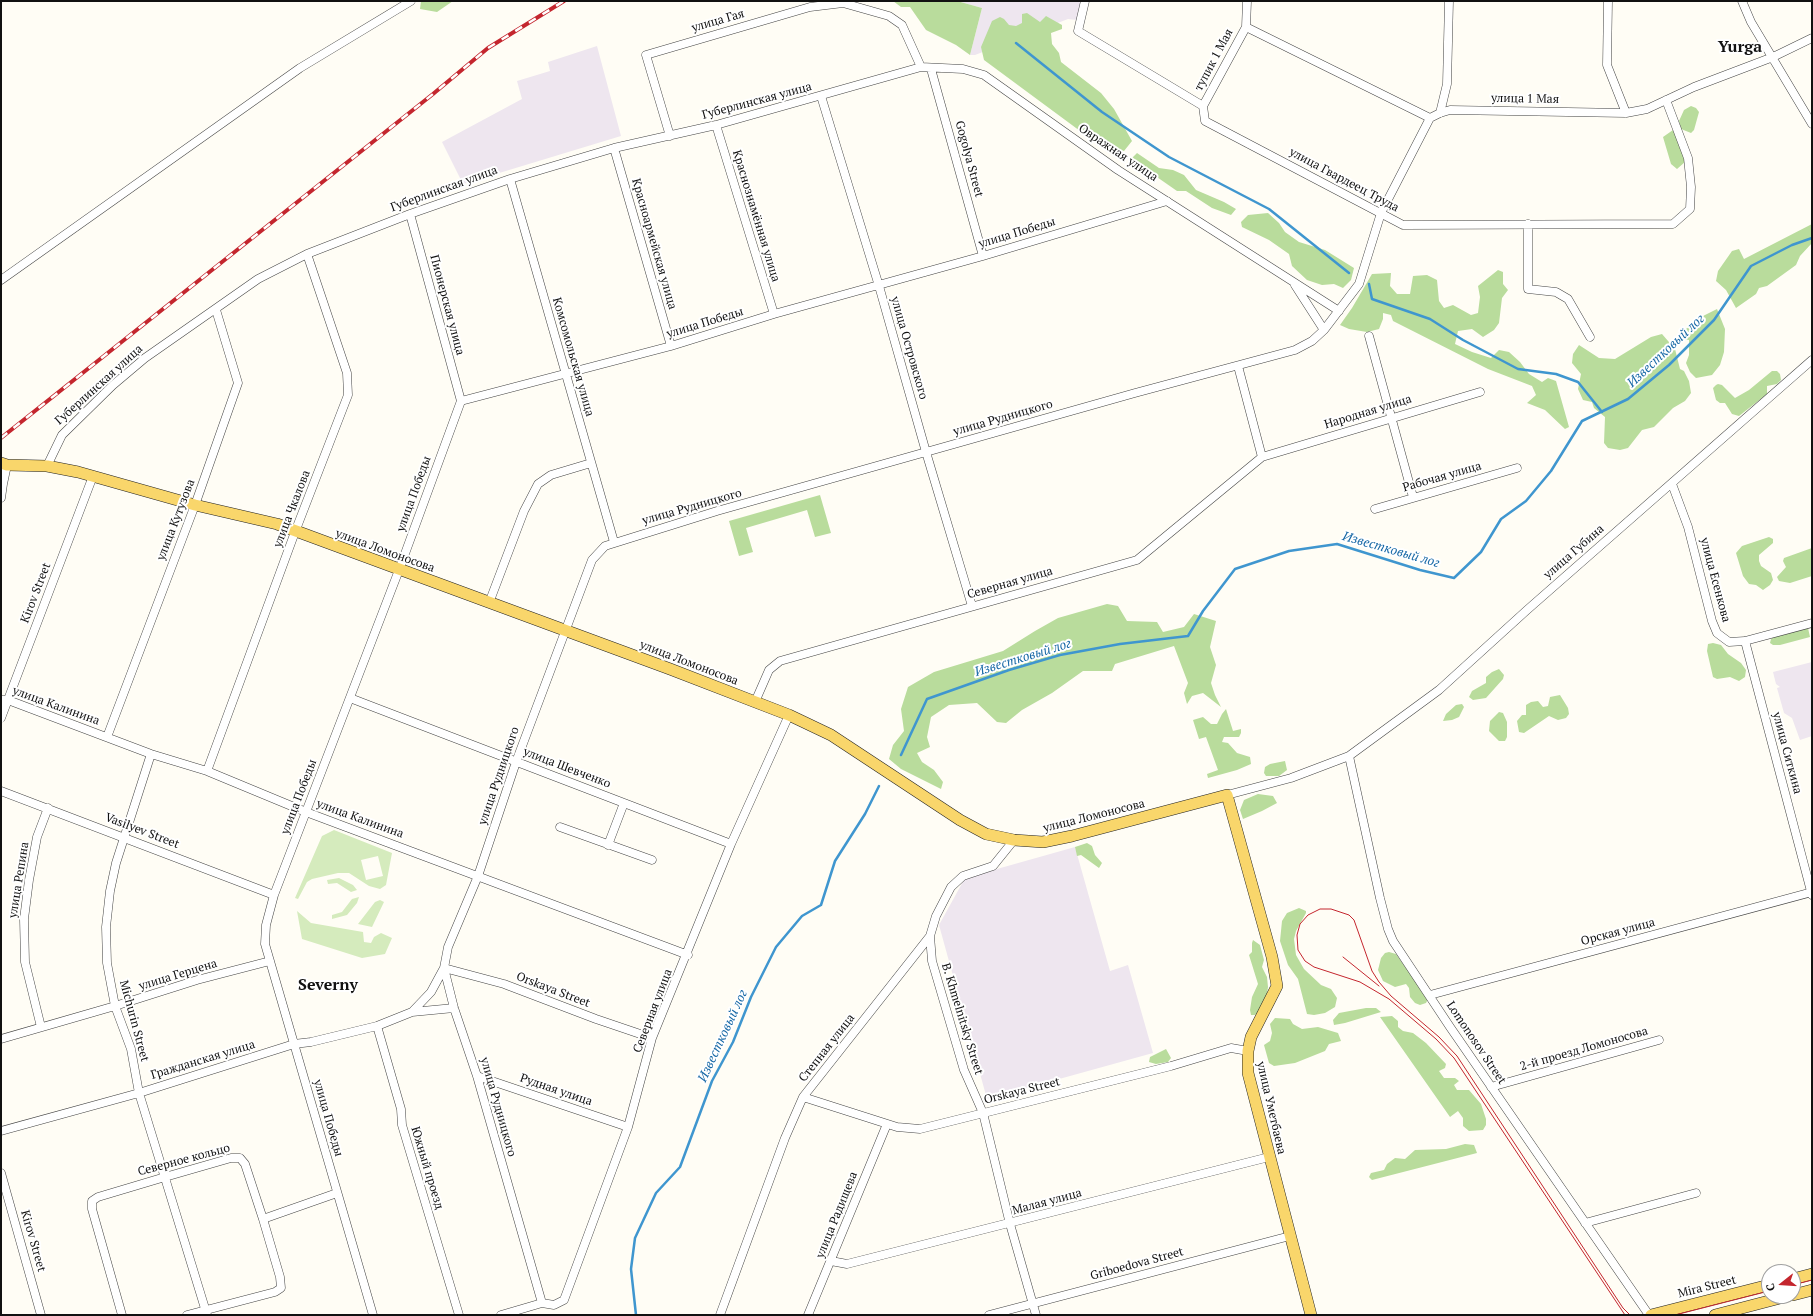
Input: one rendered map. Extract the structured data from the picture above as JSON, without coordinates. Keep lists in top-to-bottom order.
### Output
{
  "streets": {
    "main road": ["улица Ломоносова", "улица Уметбаева", "Mira Street"],
    "street": [
      "улица Гая",
      "тупик 1 Мая",
      "улица 1 Мая",
      "Губерлинская улица",
      "Овражная улица",
      "Gogolya Street",
      "улица Гвардеец Труда",
      "Краснознамённая улица",
      "улица Победы",
      "Красноармейская улица",
      "Пионерская улица",
      "улица Островского",
      "Комсомольская улица",
      "Народная улица",
      "улица Рудницкого",
      "Рабочая улица",
      "улица Чкалова",
      "улица Кутузова",
      "улица Губина",
      "улица Есенкова",
      "Северная улица",
      "Kirov Street",
      "улица Калинина",
      "улица Ситкина",
      "улица Шевченко",
      "Vasilyev Street",
      "улица Репина",
      "Орская улица",
      "улица Герцена",
      "Orskaya Street",
      "B. Khmelnitsky Street",
      "Michurin Street",
      "Lomonosov Street",
      "Степная улица",
      "2-й проезд Ломоносова",
      "Гражданская улица",
      "Рудная улица",
      "Северное кольцо",
      "Южный проезд",
      "Малая улица",
      "улица Радищева",
      "Griboedova Street"
    ]
  },
  "crossings": [
    ["улица Гая", "Губерлинская улица"],
    ["улица Гая", "Овражная улица"],
    ["тупик 1 Мая", "улица Гвардеец Труда"],
    ["улица 1 Мая", "улица Гвардеец Труда"],
    ["улица 1 Мая", "улица Рудницкого"],
    ["Губерлинская улица", "Овражная улица"],
    ["Губерлинская улица", "Краснознамённая улица"],
    ["Губерлинская улица", "Красноармейская улица"],
    ["Губерлинская улица", "Пионерская улица"],
    ["Губерлинская улица", "улица Островского"],
    ["Губерлинская улица", "Комсомольская улица"],
    ["Губерлинская улица", "улица Чкалова"],
    ["Губерлинская улица", "улица Кутузова"],
    ["Губерлинская улица", "улица Ломоносова"],
    ["Овражная улица", "Gogolya Street"],
    ["Овражная улица", "улица Победы"],
    ["Овражная улица", "улица Рудницкого"],
    ["Gogolya Street", "улица Победы"],
    ["улица Гвардеец Труда", "улица Рудницкого"],
    ["Краснознамённая улица", "улица Победы"],
    ["улица Победы", "Красноармейская улица"],
    ["улица Победы", "Пионерская улица"],
    ["улица Победы", "улица Островского"],
    ["улица Победы", "Комсомольская улица"],
    ["улица Победы", "улица Ломоносова"],
    ["улица Победы", "улица Калинина"],
    ["улица Победы", "улица Шевченко"],
    ["улица Победы", "Vasilyev Street"],
    ["улица Победы", "улица Герцена"],
    ["улица Победы", "Гражданская улица"],
    ["улица Островского", "улица Рудницкого"],
    ["улица Островского", "Северная улица"],
    ["Комсомольская улица", "улица Рудницкого"],
    ["Народная улица", "Северная улица"],
    ["улица Рудницкого", "улица Ломоносова"],
    ["улица Рудницкого", "Северная улица"],
    ["улица Рудницкого", "улица Калинина"],
    ["улица Рудницкого", "улица Шевченко"],
    ["улица Рудницкого", "Orskaya Street"],
    ["улица Рудницкого", "Гражданская улица"],
    ["улица Рудницкого", "Рудная улица"],
    ["улица Чкалова", "улица Ломоносова"],
    ["улица Чкалова", "улица Калинина"],
    ["улица Кутузова", "улица Ломоносова"],
    ["улица Кутузова", "улица Калинина"],
    ["улица Ломоносова", "улица Губина"],
    ["улица Ломоносова", "Северная улица"],
    ["улица Ломоносова", "Kirov Street"],
    ["улица Ломоносова", "Lomonosov Street"],
    ["улица Ломоносова", "Степная улица"],
    ["улица Ломоносова", "улица Уметбаева"],
    ["улица Губина", "улица Есенкова"],
    ["улица Губина", "Lomonosov Street"],
    ["улица Есенкова", "улица Ситкина"],
    ["Северная улица", "улица Калинина"],
    ["Северная улица", "улица Шевченко"],
    ["Северная улица", "Orskaya Street"],
    ["Северная улица", "Рудная улица"],
    ["Kirov Street", "улица Калинина"],
    ["улица Калинина", "Michurin Street"],
    ["улица Ситкина", "Орская улица"],
    ["Vasilyev Street", "улица Репина"],
    ["Vasilyev Street", "Michurin Street"],
    ["улица Репина", "улица Герцена"],
    ["Орская улица", "Lomonosov Street"],
    ["улица Герцена", "Michurin Street"],
    ["Orskaya Street", "B. Khmelnitsky Street"],
    ["Orskaya Street", "Степная улица"],
    ["Orskaya Street", "Гражданская улица"],
    ["Orskaya Street", "улица Уметбаева"],
    ["Orskaya Street", "улица Радищева"],
    ["B. Khmelnitsky Street", "Степная улица"],
    ["B. Khmelnitsky Street", "Малая улица"],
    ["B. Khmelnitsky Street", "Griboedova Street"],
    ["Michurin Street", "Гражданская улица"],
    ["Michurin Street", "Северное кольцо"],
    ["Lomonosov Street", "2-й проезд Ломоносова"],
    ["Lomonosov Street", "Mira Street"],
    ["Гражданская улица", "Южный проезд"],
    ["улица Уметбаева", "Малая улица"],
    ["улица Уметбаева", "Griboedova Street"],
    ["Малая улица", "улица Радищева"]
  ],
  "districts": ["Yurga", "Severny"],
  "water": ["Известковый лог"],
  "north": "left"
}
